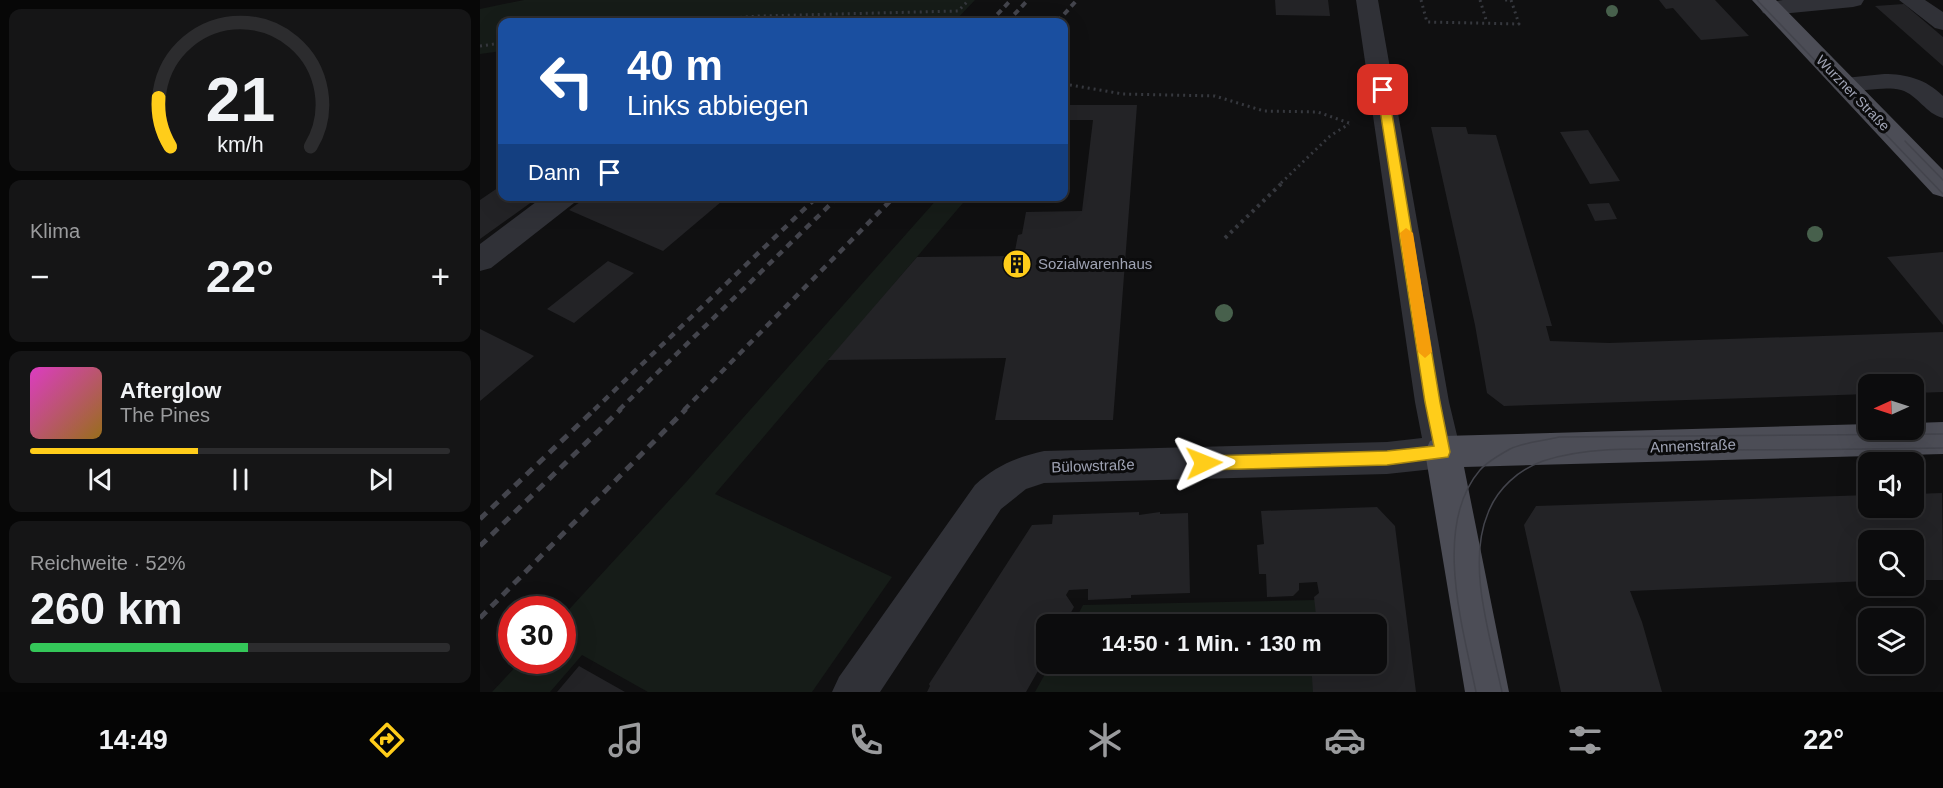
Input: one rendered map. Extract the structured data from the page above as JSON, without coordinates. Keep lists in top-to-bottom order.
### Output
{
  "streets": {
    "main road": ["Wurzner Straße", "Annenstraße"],
    "street": ["Bülowstraße"]
  },
  "crossings": [
    ["Annenstraße", "Bülowstraße"]
  ],
  "places": {
    "building": ["Sozialwarenhaus"]
  },
  "north": "left",
  "page": {
    "turn": ["40 m", "Links abbiegen"],
    "then": "Dann",
    "tile": [
      "Klima",
      ["Reichweite · 52%", "260 km"]
    ],
    "heat": ["−", "22°", "+"],
    "song": ["Afterglow", "The Pines"],
    "limit": "30",
    "trip": "14:50 · 1 Min. · 130 m",
    "tabs": ["14:49", "22°"],
    "gauge": ["21", "km/h"]
  }
}
